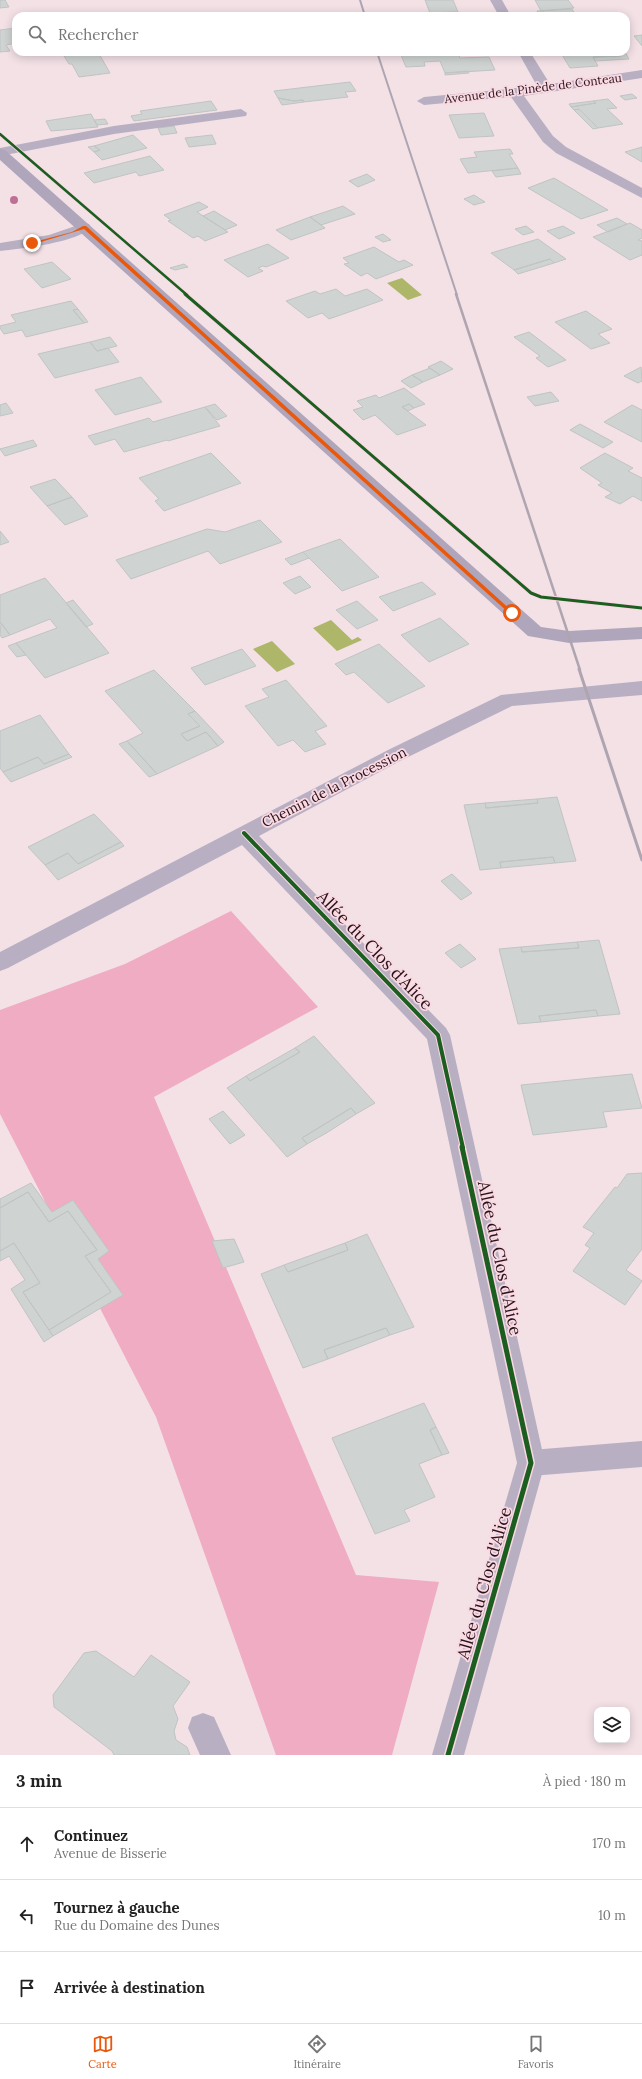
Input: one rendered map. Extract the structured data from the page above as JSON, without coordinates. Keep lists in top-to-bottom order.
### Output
{
  "streets": {
    "street": ["Avenue de la Pinède de Conteau", "Chemin de la Procession", "Allée du Clos d'Alice"]
  },
  "crossings": [
    ["Chemin de la Procession", "Allée du Clos d'Alice"]
  ],
  "page": {
    "search": "Rechercher",
    "heading": ["3 min", "À pied · 180 m"],
    "list": [
      ["Continuez", "Avenue de Bisserie", "170 m"],
      ["Tournez à gauche", "Rue du Domaine des Dunes", "10 m"],
      "Arrivée à destination"
    ],
    "nav": ["Carte", "Itinéraire", "Favoris"]
  }
}
